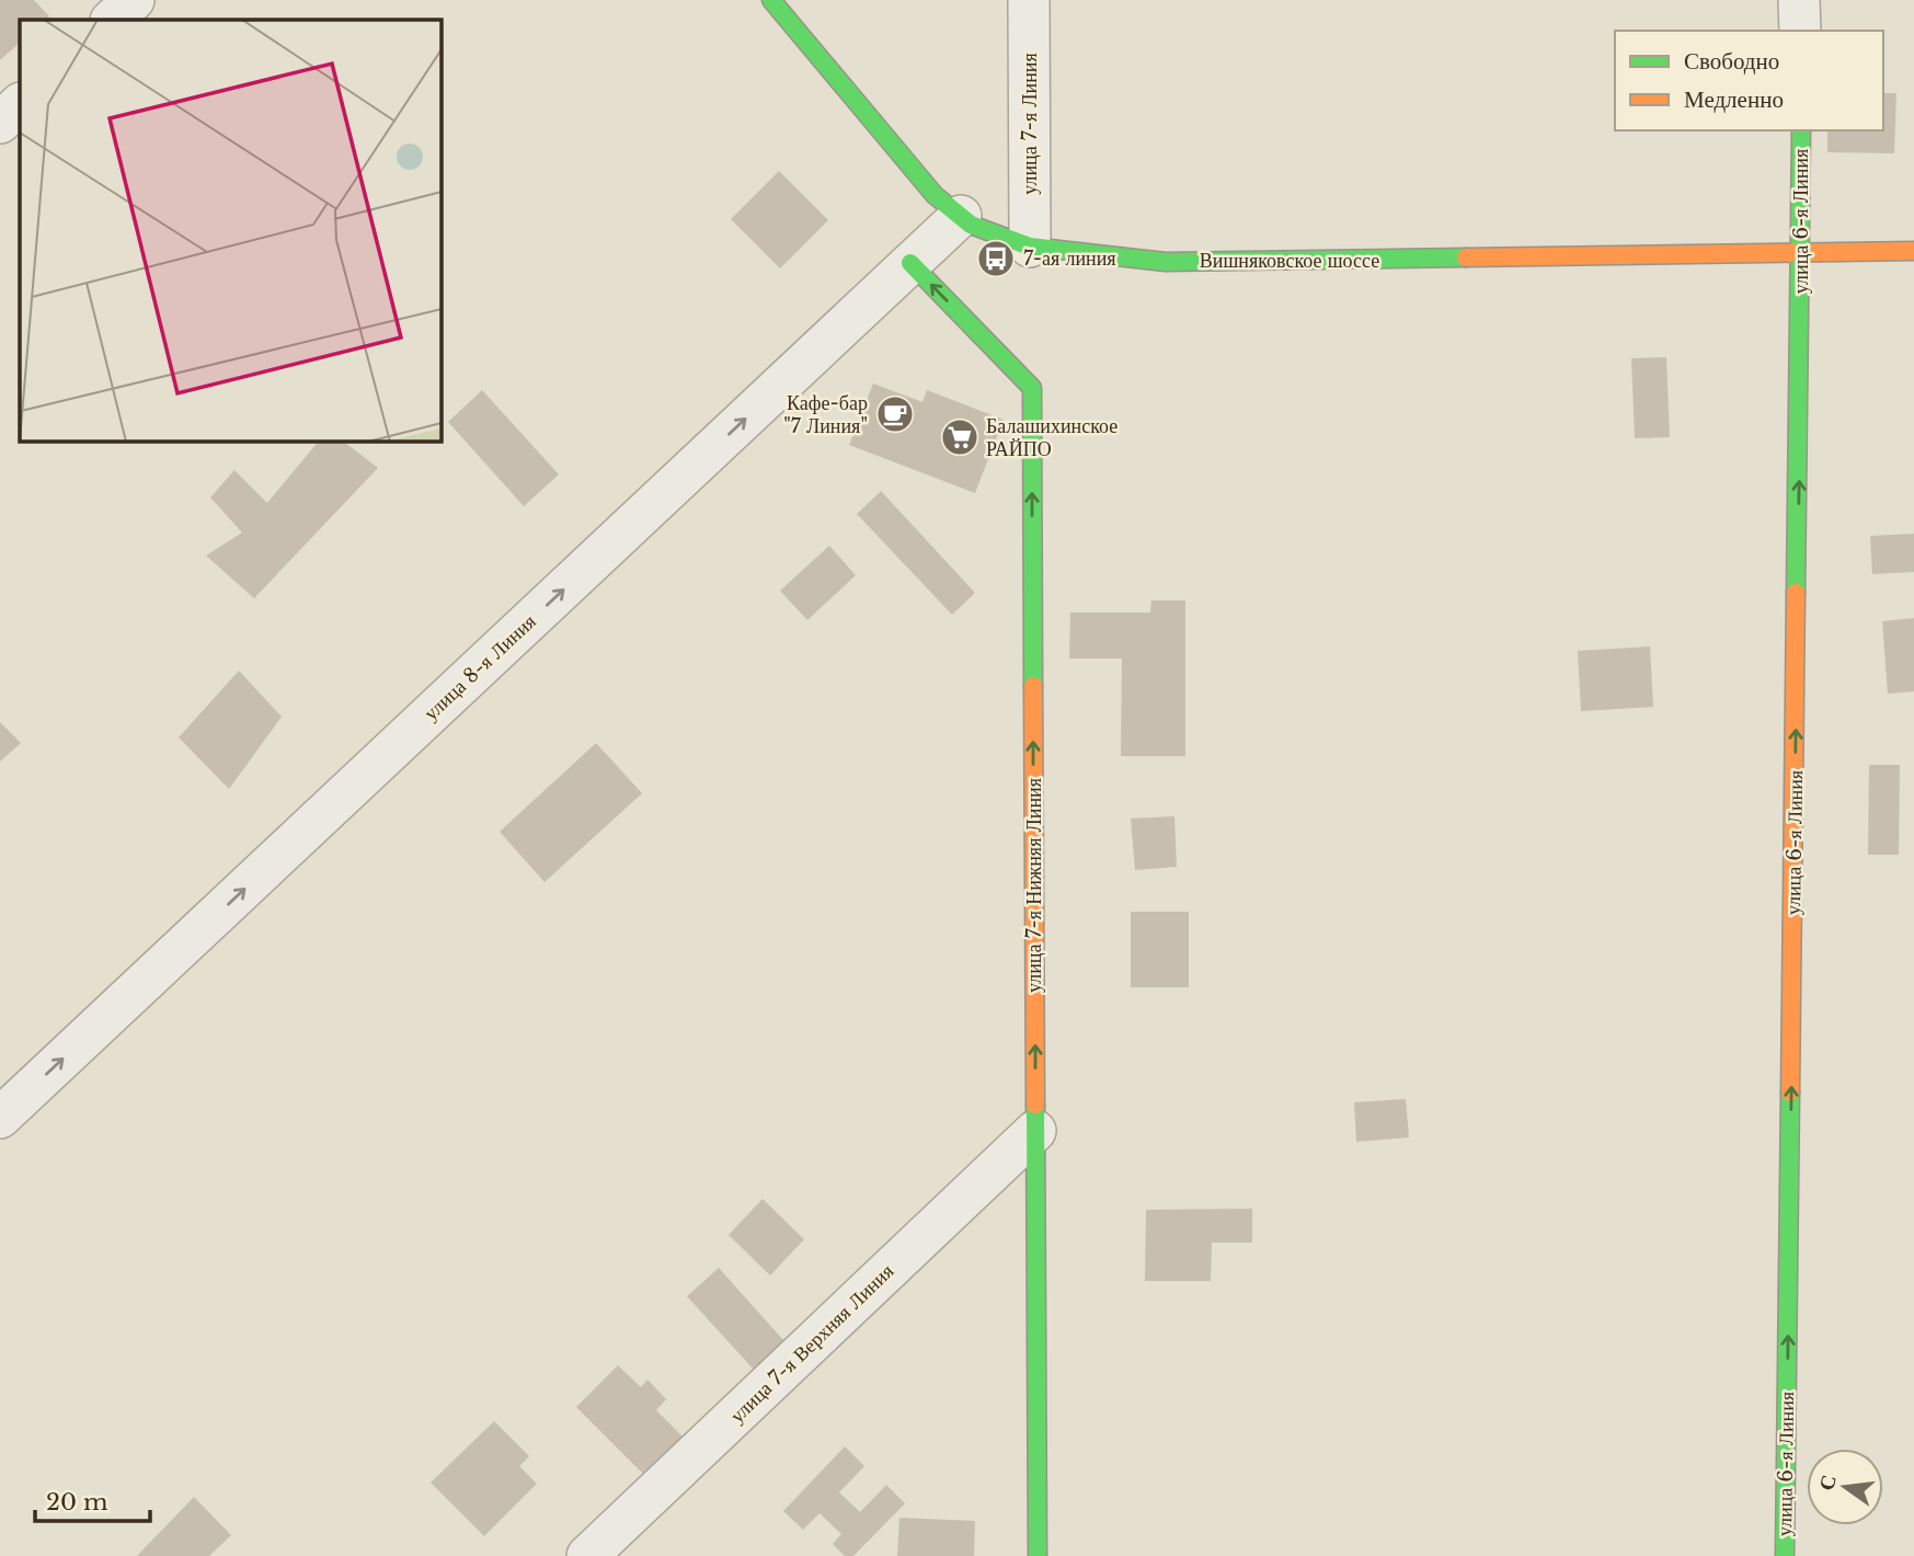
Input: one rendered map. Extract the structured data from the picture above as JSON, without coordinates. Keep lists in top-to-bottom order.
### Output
{
  "streets": {
    "street": [
      "улица 7-я Линия",
      "улица 6-я Линия",
      "Вишняковское шоссе",
      "улица 8-я Линия",
      "улица 7-я Нижняя Линия",
      "улица 7-я Верхняя Линия"
    ]
  },
  "crossings": [
    ["улица 7-я Линия", "Вишняковское шоссе"],
    ["улица 6-я Линия", "Вишняковское шоссе"],
    ["Вишняковское шоссе", "улица 8-я Линия"],
    ["улица 8-я Линия", "улица 7-я Нижняя Линия"],
    ["улица 7-я Нижняя Линия", "улица 7-я Верхняя Линия"]
  ],
  "one_way": ["улица 6-я Линия", "улица 8-я Линия", "улица 7-я Нижняя Линия"],
  "places": {
    "bus stop": ["7-ая линия"],
    "cafe": ["Кафе-бар \"7 Линия\""],
    "supermarket": ["Балашихинское РАЙПО"]
  },
  "legend": ["Свободно", "Медленно"],
  "scale_bar": "20 m",
  "north": "left"
}
